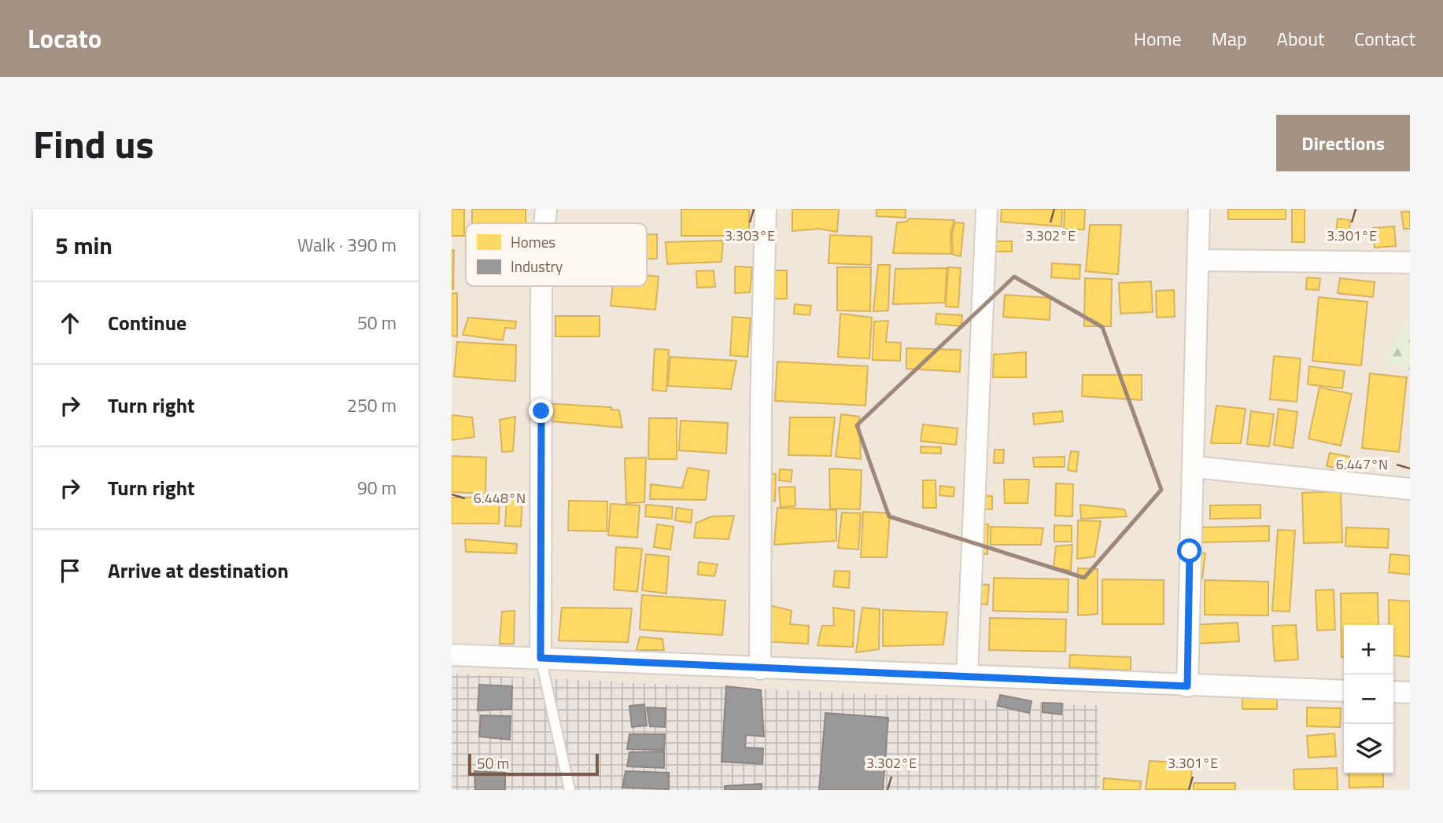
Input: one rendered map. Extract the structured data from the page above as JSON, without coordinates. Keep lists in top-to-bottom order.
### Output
{
  "legend": ["Homes", "Industry"],
  "scale_bar": "50 m",
  "page": {
    "header": "Locato",
    "nav": [
      "Home",
      "Map",
      "About",
      "Contact"
    ],
    "title": "Find us",
    "buttons": "Directions",
    "heading": ["5 min", "Walk · 390 m"],
    "list": [
      ["Continue", "50 m"],
      ["Turn right", "250 m"],
      ["Turn right", "90 m"],
      "Arrive at destination"
    ],
    "map_buttons": ["+", "−"],
    "scale": "50 m"
  },
  "coordinates": [
    "3.303°E",
    "3.302°E",
    "3.301°E",
    "6.447°N",
    "6.448°N"
  ]
}
